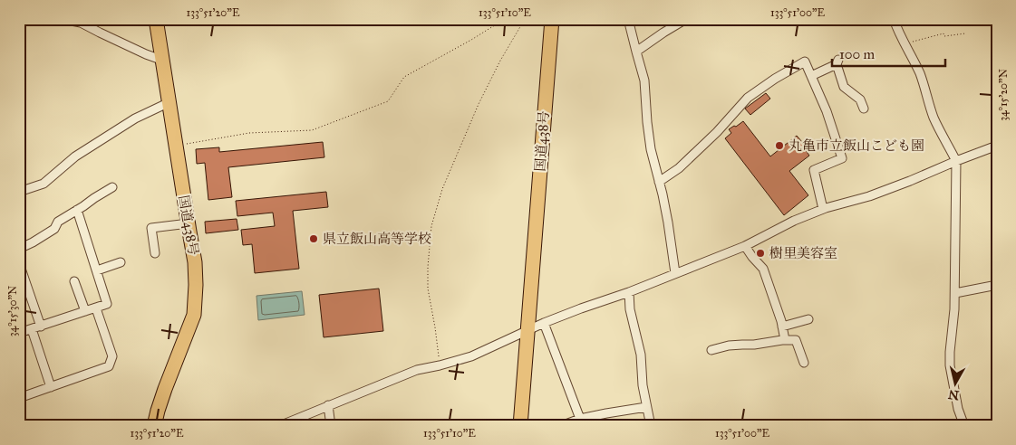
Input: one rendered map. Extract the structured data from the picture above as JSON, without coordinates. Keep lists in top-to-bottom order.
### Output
{
  "streets": {
    "highway": ["国道438号"]
  },
  "places": ["丸亀市立飯山こども園", "県立飯山高等学校", "樹里美容室"],
  "scale_bar": "100 m",
  "north": "bottom",
  "coordinates": [
    "133°51'20\"E",
    "133°51'10\"E",
    "133°51'00\"E",
    "34°15'20\"N",
    "34°15'30\"N"
  ]
}
